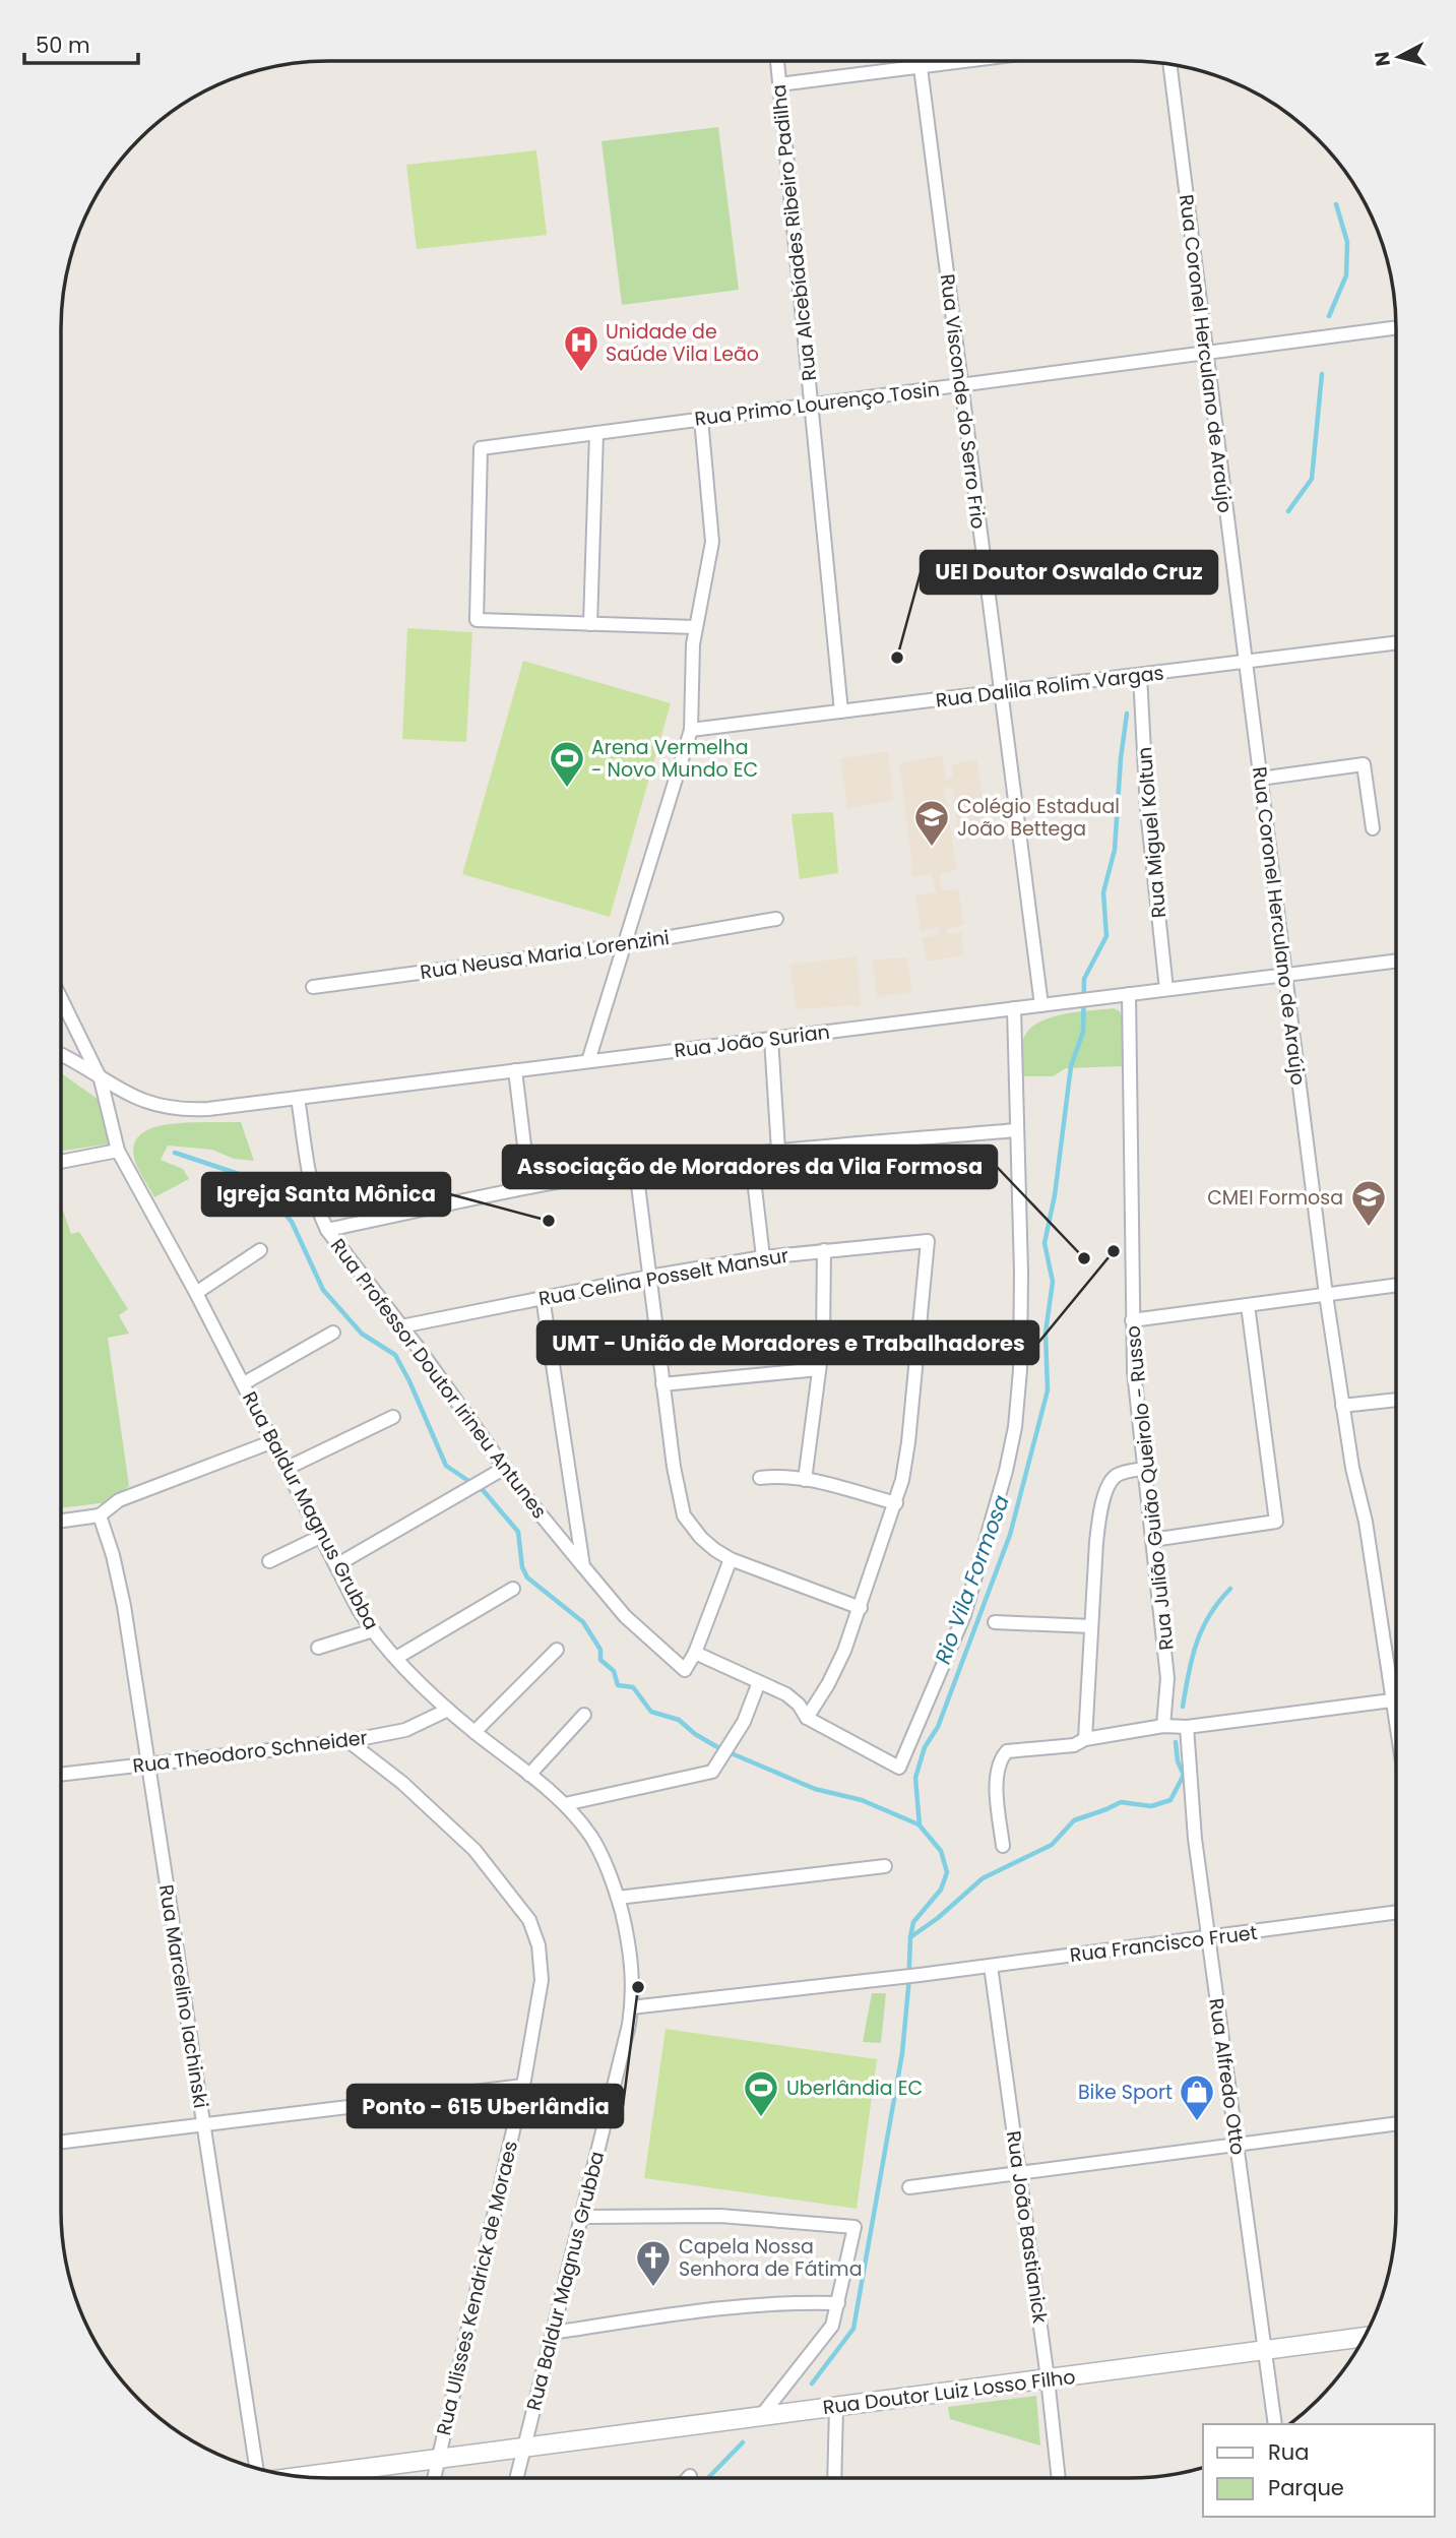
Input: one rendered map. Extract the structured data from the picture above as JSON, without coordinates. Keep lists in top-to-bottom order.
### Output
{
  "streets": {
    "street": [
      "Rua Alcebíades Ribeiro Padilha",
      "Rua Coronel Herculano de Araújo",
      "Rua Visconde do Serro Frio",
      "Rua Primo Lourenço Tosin",
      "Rua Dalila Rolim Vargas",
      "Rua Miguel Koltun",
      "Rua Neusa Maria Lorenzini",
      "Rua João Surian",
      "Rua Celina Posselt Mansur",
      "Rua Professor Doutor Irineu Antunes",
      "Rua Julião Guião Queirolo - Russo",
      "Rua Baldur Magnus Grubba",
      "Rua Theodoro Schneider",
      "Rua Francisco Fruet",
      "Rua Marcelino Iachinski",
      "Rua Alfredo Otto",
      "Rua João Bastianick",
      "Rua Ulisses Kendrick de Moraes",
      "Rua Doutor Luiz Losso Filho"
    ]
  },
  "crossings": [
    ["Rua Alcebíades Ribeiro Padilha", "Rua Primo Lourenço Tosin"],
    ["Rua Alcebíades Ribeiro Padilha", "Rua Dalila Rolim Vargas"],
    ["Rua Coronel Herculano de Araújo", "Rua Primo Lourenço Tosin"],
    ["Rua Coronel Herculano de Araújo", "Rua Dalila Rolim Vargas"],
    ["Rua Coronel Herculano de Araújo", "Rua João Surian"],
    ["Rua Visconde do Serro Frio", "Rua Primo Lourenço Tosin"],
    ["Rua Visconde do Serro Frio", "Rua Dalila Rolim Vargas"],
    ["Rua Visconde do Serro Frio", "Rua João Surian"],
    ["Rua Dalila Rolim Vargas", "Rua Miguel Koltun"],
    ["Rua Miguel Koltun", "Rua João Surian"],
    ["Rua João Surian", "Rua Professor Doutor Irineu Antunes"],
    ["Rua João Surian", "Rua Julião Guião Queirolo - Russo"],
    ["Rua João Surian", "Rua Baldur Magnus Grubba"],
    ["Rua Celina Posselt Mansur", "Rua Professor Doutor Irineu Antunes"],
    ["Rua Julião Guião Queirolo - Russo", "Rua Alfredo Otto"],
    ["Rua Baldur Magnus Grubba", "Rua Theodoro Schneider"],
    ["Rua Baldur Magnus Grubba", "Rua Francisco Fruet"],
    ["Rua Baldur Magnus Grubba", "Rua Doutor Luiz Losso Filho"],
    ["Rua Theodoro Schneider", "Rua Marcelino Iachinski"],
    ["Rua Theodoro Schneider", "Rua Ulisses Kendrick de Moraes"],
    ["Rua Francisco Fruet", "Rua Alfredo Otto"],
    ["Rua Francisco Fruet", "Rua João Bastianick"],
    ["Rua Alfredo Otto", "Rua Doutor Luiz Losso Filho"],
    ["Rua João Bastianick", "Rua Doutor Luiz Losso Filho"],
    ["Rua Ulisses Kendrick de Moraes", "Rua Doutor Luiz Losso Filho"]
  ],
  "water": ["Rio Vila Formosa"],
  "places": {
    "hospital": ["Unidade de Saúde Vila Leão"],
    "other": [
      "UEI Doutor Oswaldo Cruz",
      "Igreja Santa Mônica",
      "UMT - União de Moradores e Trabalhadores",
      "Associação de Moradores da Vila Formosa",
      "Ponto - 615 Uberlândia"
    ],
    "sports": ["Arena Vermelha - Novo Mundo EC", "Uberlândia EC"],
    "school or university": ["Colégio Estadual João Bettega", "CMEI Formosa"],
    "shop": ["Bike Sport"],
    "church": ["Capela Nossa Senhora de Fátima"]
  },
  "legend": ["Rua", "Parque"],
  "scale_bar": "50 m",
  "north": "left"
}
